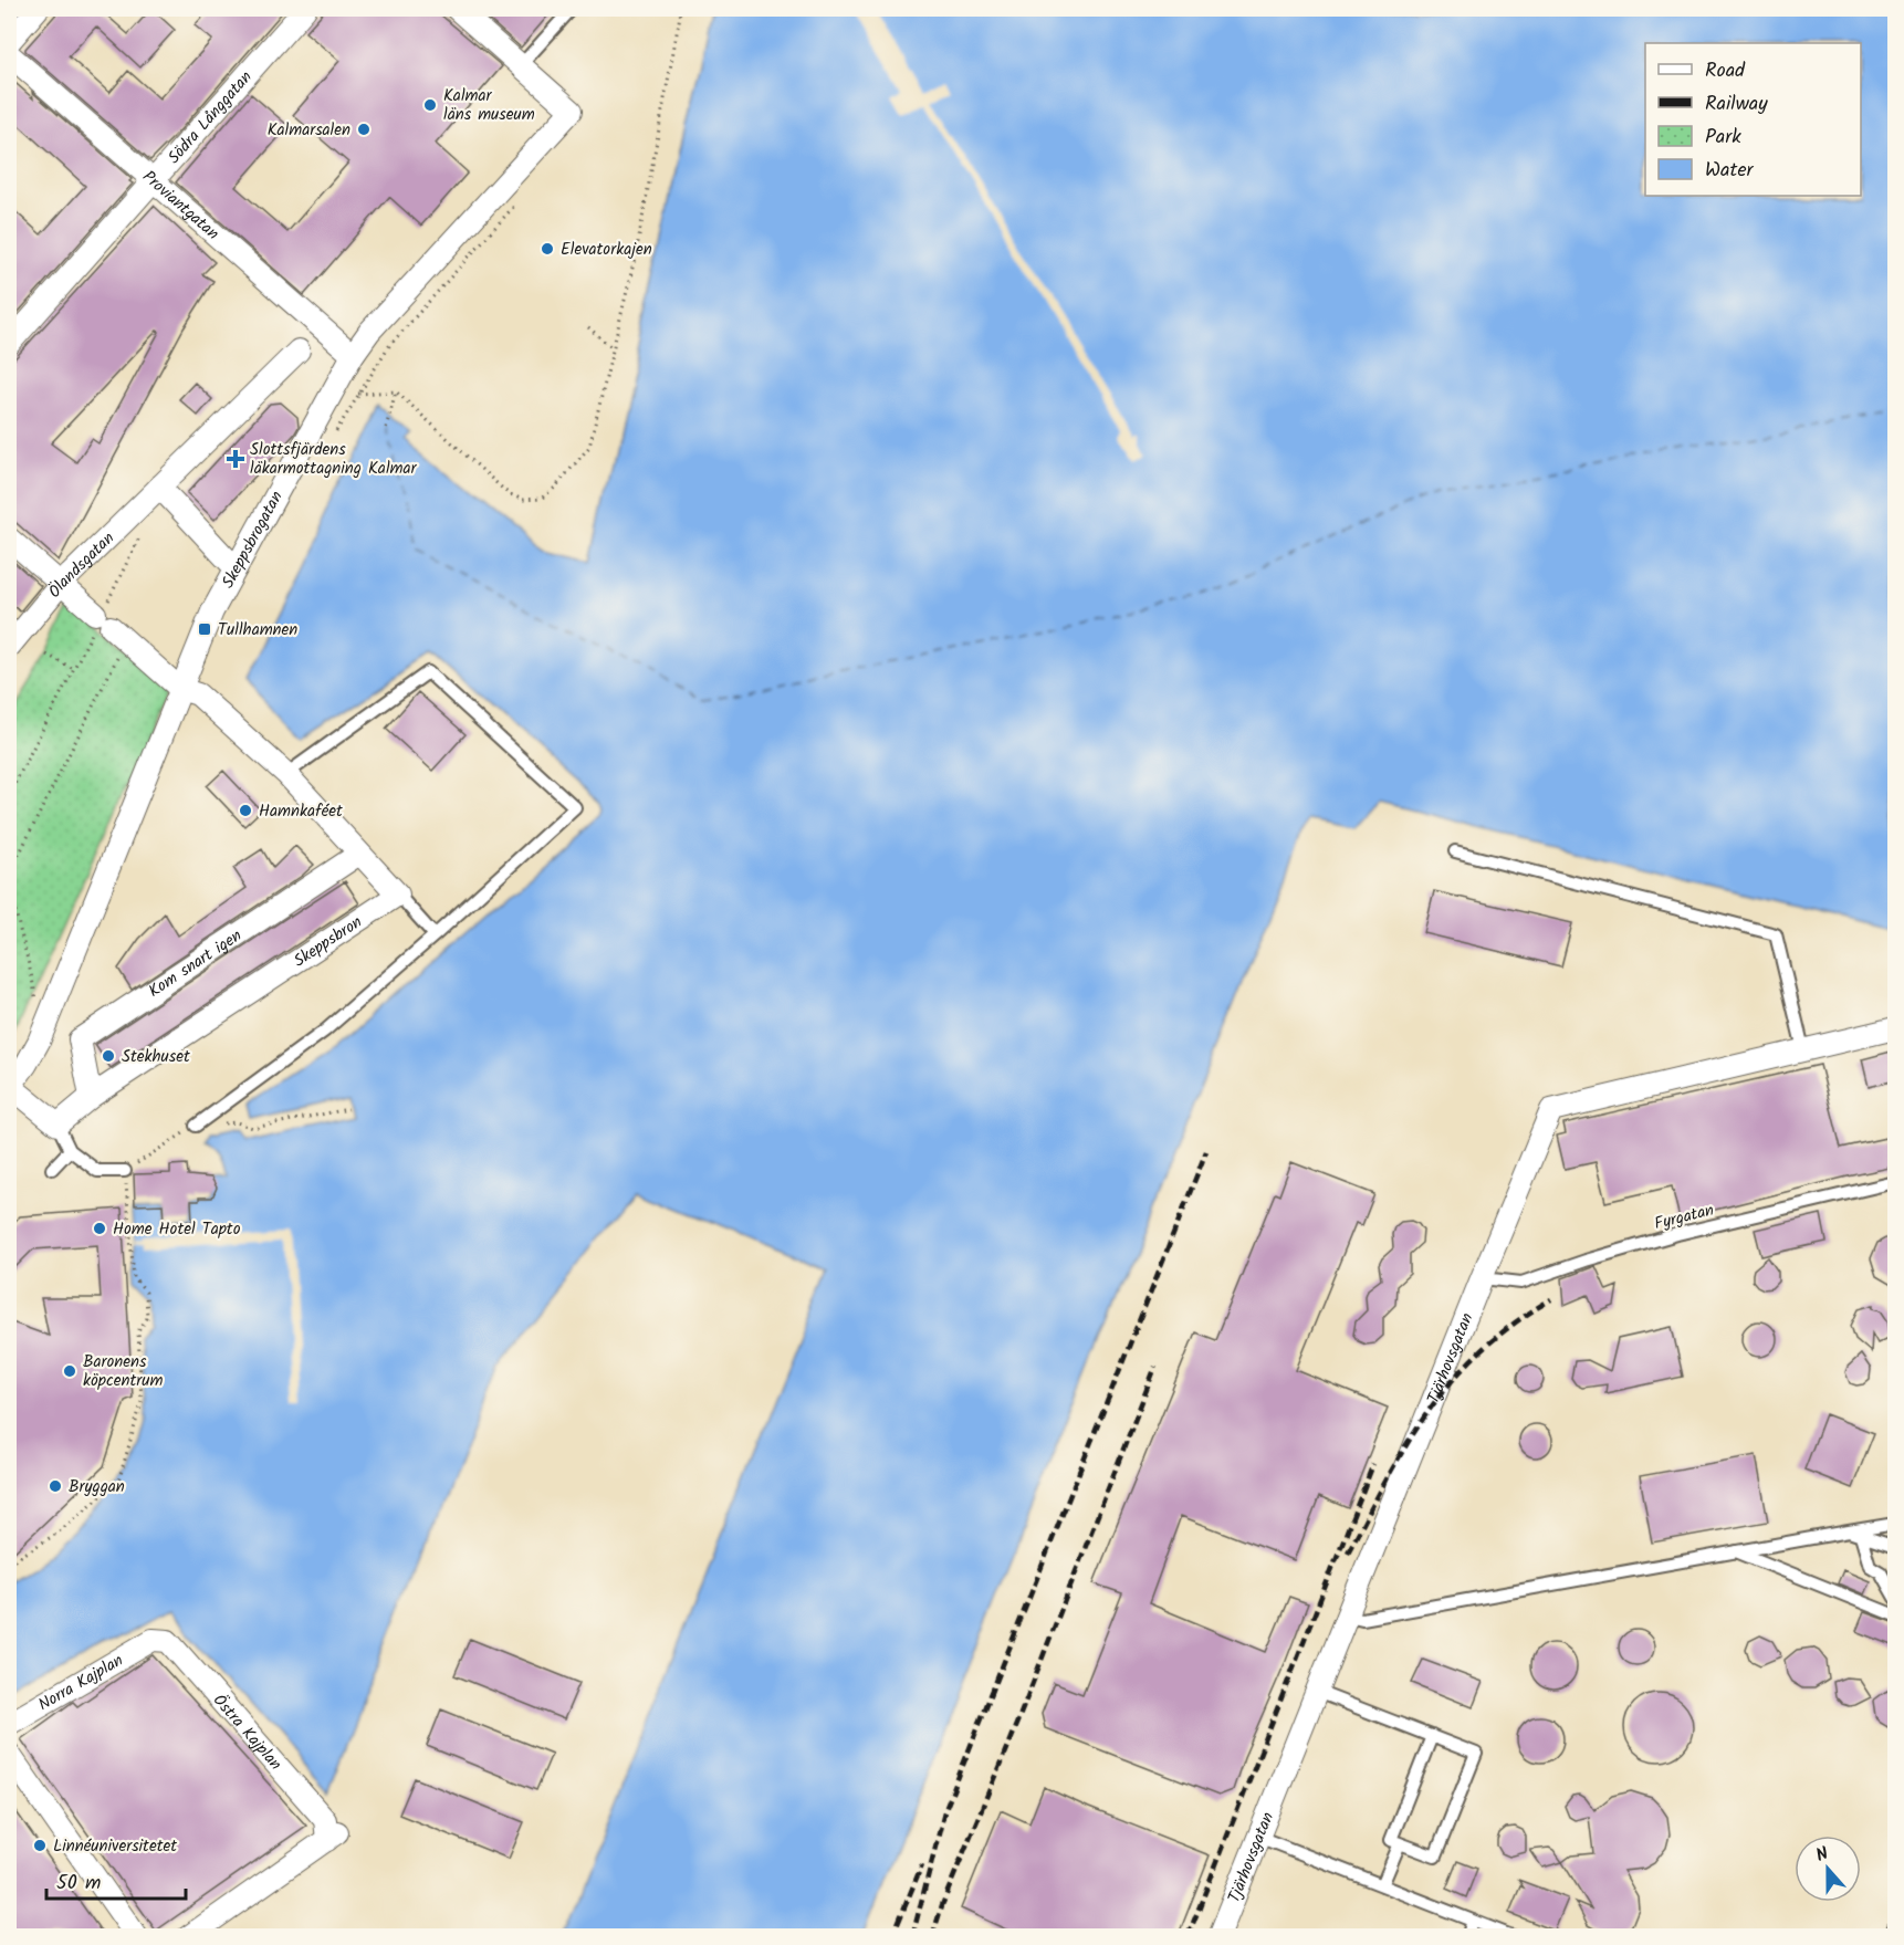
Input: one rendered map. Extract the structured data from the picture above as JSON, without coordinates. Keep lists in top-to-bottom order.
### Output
{
  "streets": {
    "street": [
      "Södra Långgatan",
      "Proviantgatan",
      "Skeppsbrogatan",
      "Ölandsgatan",
      "Skeppsbron",
      "Kom snart igen",
      "Tjärhovsgatan",
      "Norra Kajplan",
      "Östra Kajplan"
    ],
    "lane": ["Fyrgatan"]
  },
  "crossings": [
    ["Södra Långgatan", "Proviantgatan"],
    ["Proviantgatan", "Skeppsbrogatan"],
    ["Skeppsbron", "Kom snart igen"],
    ["Fyrgatan", "Tjärhovsgatan"],
    ["Norra Kajplan", "Östra Kajplan"]
  ],
  "places": {
    "other": [
      "Kalmar läns museum",
      "Kalmarsalen",
      "Elevatorkajen",
      "Hamnkaféet",
      "Stekhuset",
      "Home Hotel Tapto",
      "Baronens köpcentrum",
      "Bryggan",
      "Linnéuniversitetet"
    ],
    "health": ["Slottsfjärdens läkarmottagning Kalmar"],
    "transit": ["Tullhamnen"]
  },
  "legend": [
    "Road",
    "Railway",
    "Park",
    "Water"
  ],
  "scale_bar": "50 m",
  "north": "top"
}
